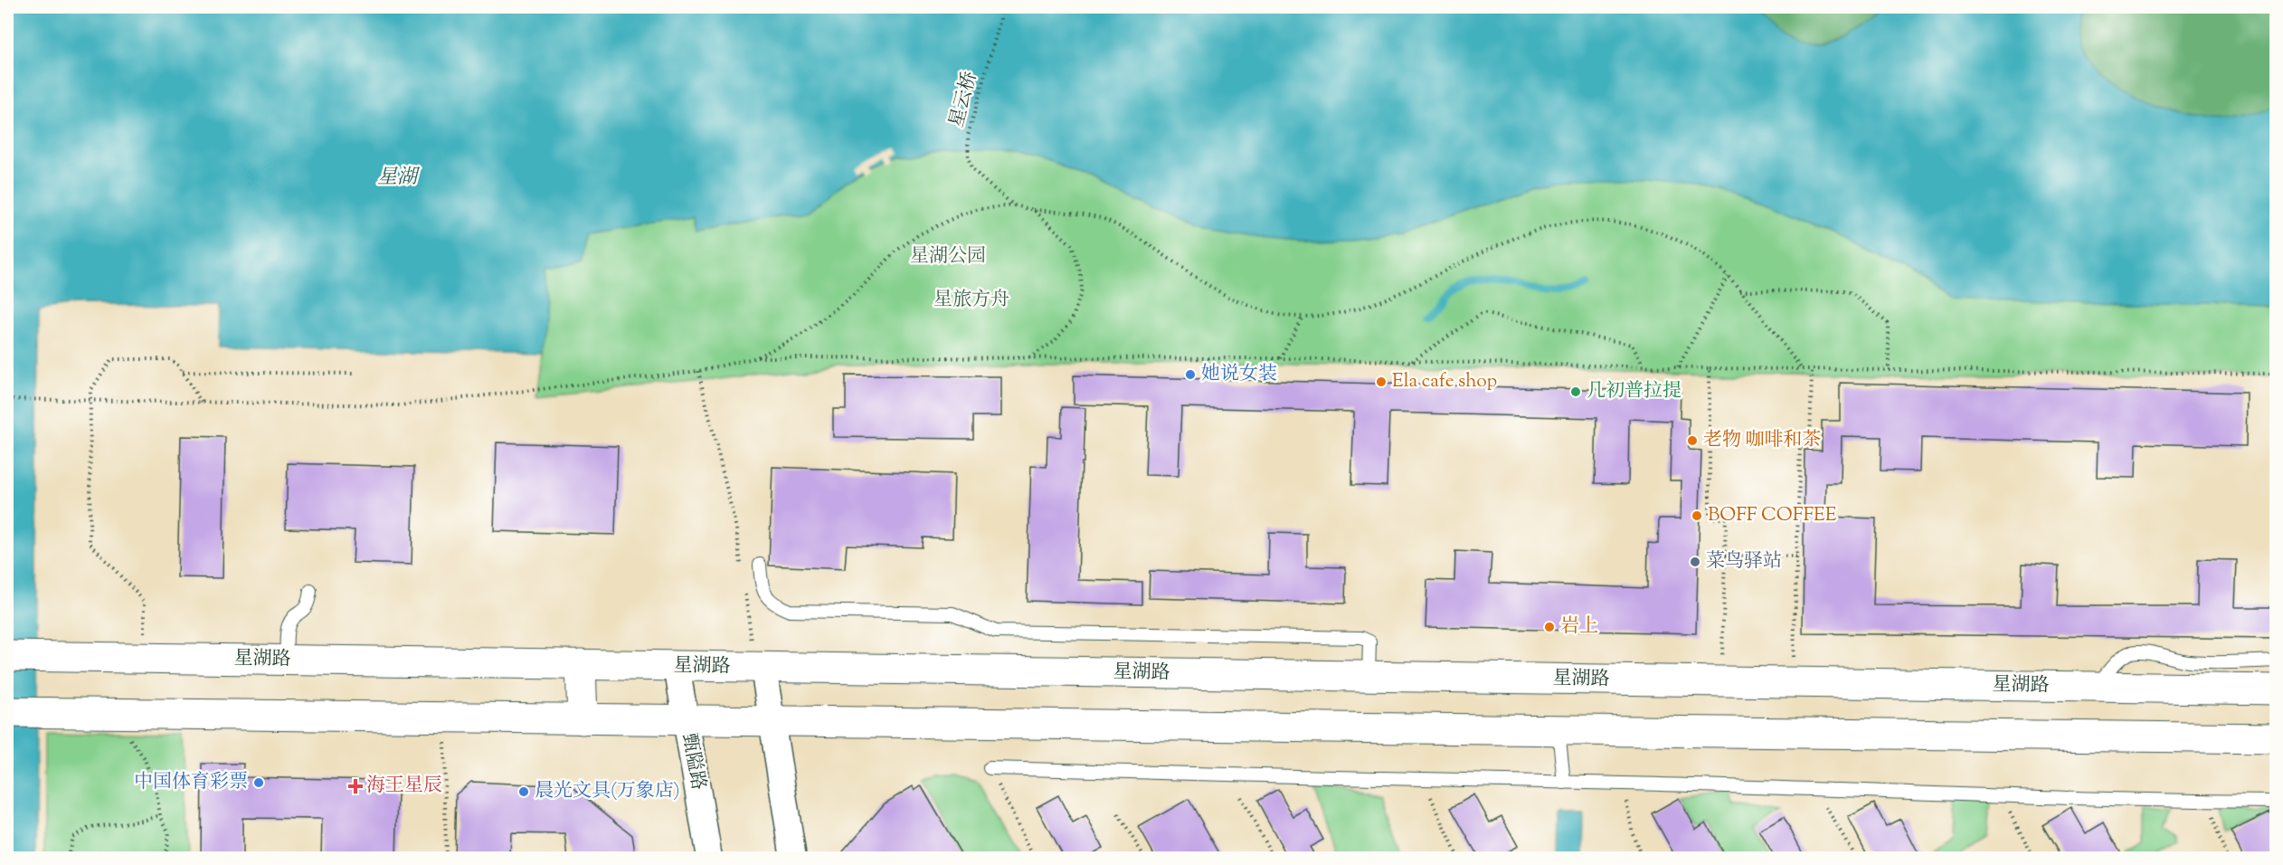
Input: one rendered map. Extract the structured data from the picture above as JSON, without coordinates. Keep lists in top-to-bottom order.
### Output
{
  "streets": {
    "street": ["星湖路", "甄隘路"],
    "path": ["星云桥"]
  },
  "crossings": [
    ["星湖路", "甄隘路"]
  ],
  "water": ["星湖"],
  "parks": ["星湖公园", "星旅方舟"],
  "places": {
    "other": [
      "她说女装",
      "Ela cafe shop",
      "几初普拉提",
      "老物 咖啡和茶",
      "BOFF COFFEE",
      "菜鸟驿站",
      "岩上",
      "中国体育彩票",
      "晨光文具(万象店)"
    ],
    "health": ["海王星辰"]
  }
}
